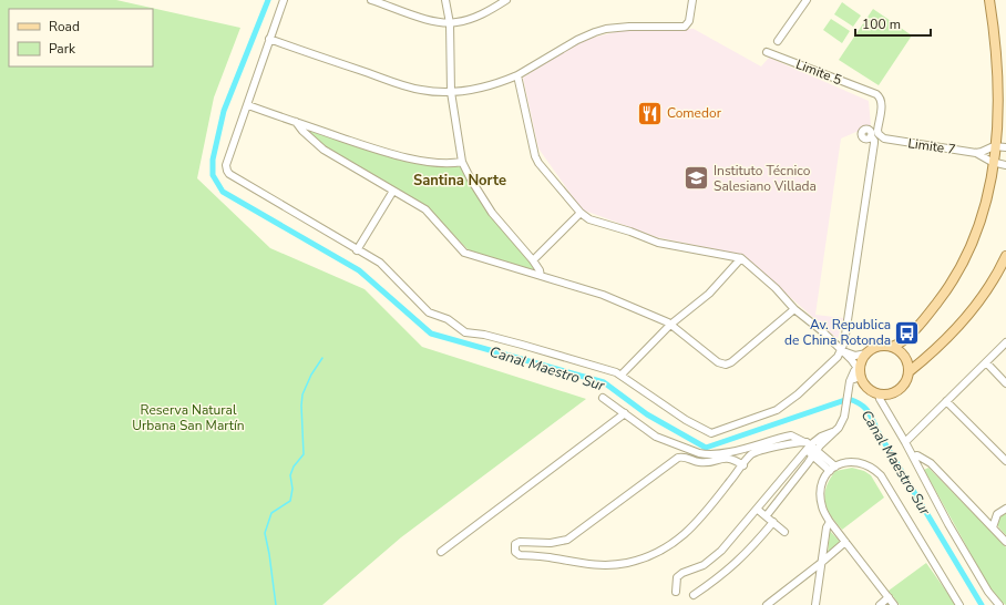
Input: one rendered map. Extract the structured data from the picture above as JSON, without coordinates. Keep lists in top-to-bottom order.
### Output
{
  "streets": {
    "street": ["Limite 5", "Limite 7"]
  },
  "crossings": [
    ["Limite 5", "Limite 7"]
  ],
  "districts": ["Santina Norte"],
  "water": ["Canal Maestro Sur"],
  "parks": ["Reserva Natural Urbana San Martín"],
  "places": {
    "restaurant": ["Comedor"],
    "school or university": ["Instituto Técnico Salesiano Villada"],
    "bus stop": ["Av. Republica de China Rotonda"]
  },
  "legend": ["Road", "Park"],
  "scale_bar": "100 m"
}
